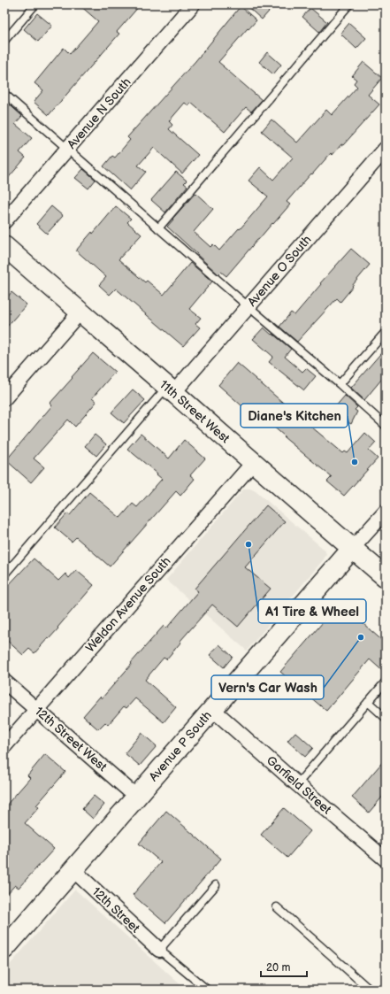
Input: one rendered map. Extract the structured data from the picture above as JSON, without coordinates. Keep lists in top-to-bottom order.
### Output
{
  "streets": {
    "main road": ["11th Street West", "Avenue P South"],
    "street": [
      "Avenue N South",
      "Avenue O South",
      "Weldon Avenue South",
      "12th Street West",
      "Garfield Street",
      "12th Street"
    ]
  },
  "crossings": [
    ["Avenue O South", "11th Street West"],
    ["11th Street West", "Weldon Avenue South"],
    ["11th Street West", "Avenue P South"],
    ["Weldon Avenue South", "12th Street West"],
    ["12th Street West", "Avenue P South"],
    ["Avenue P South", "Garfield Street"],
    ["Avenue P South", "12th Street"]
  ],
  "places": ["Diane's Kitchen", "A1 Tire & Wheel", "Vern's Car Wash"],
  "scale_bar": "20 m"
}
